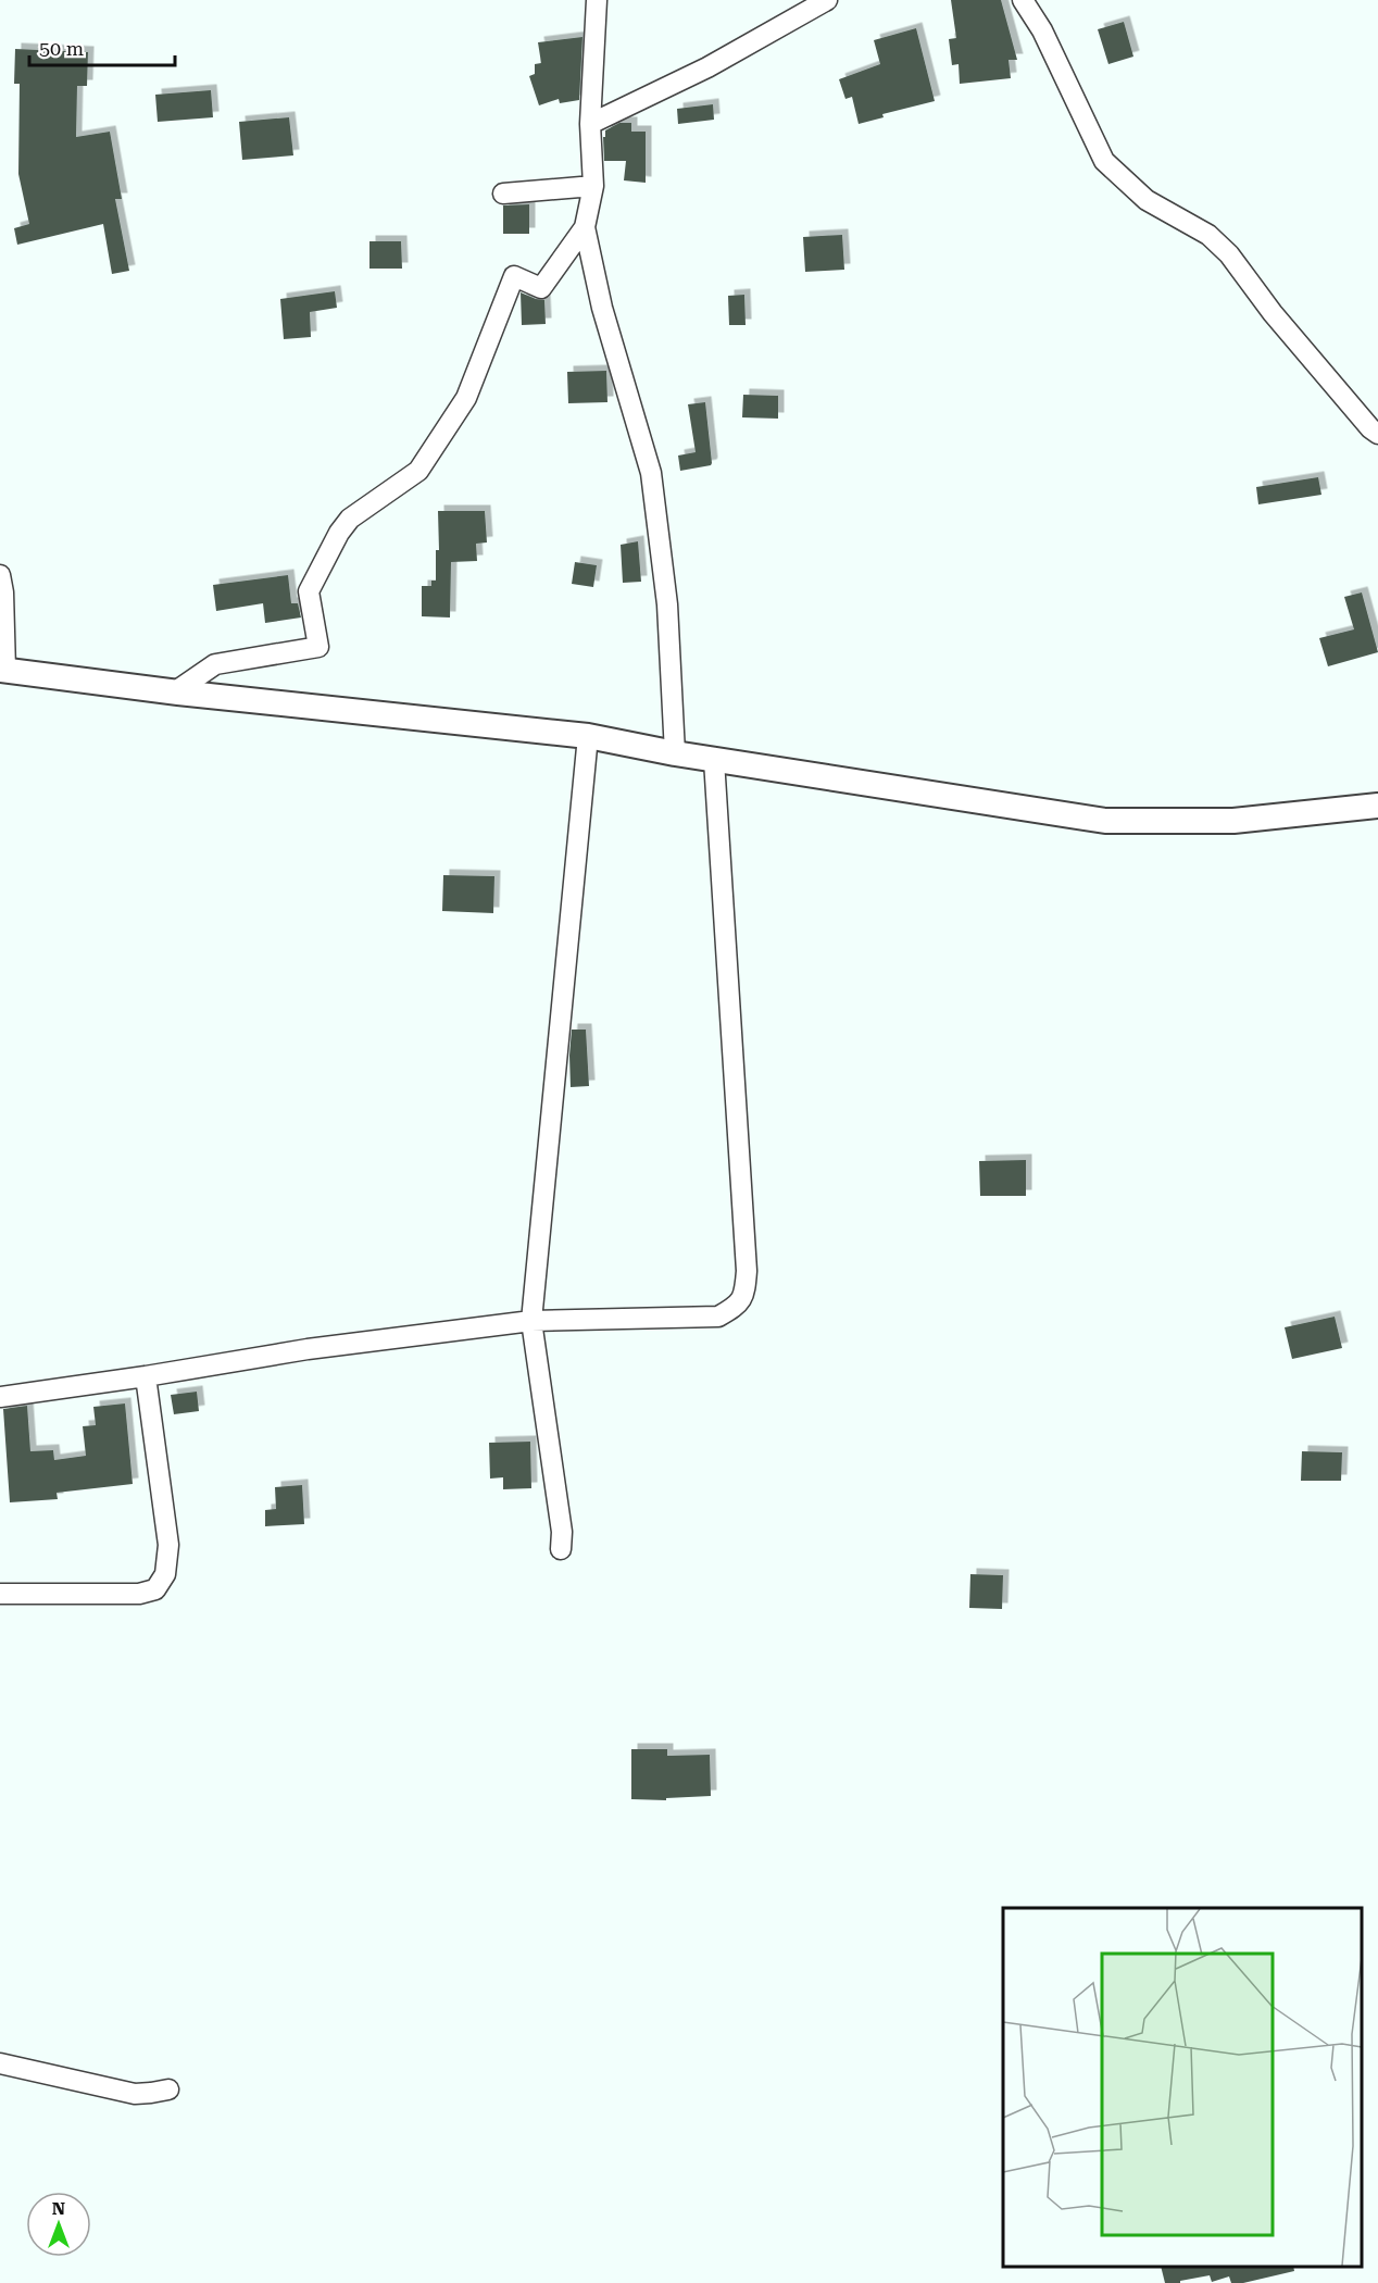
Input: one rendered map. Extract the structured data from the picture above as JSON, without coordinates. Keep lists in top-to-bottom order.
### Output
{
  "scale_bar": "50 m",
  "north": "top"
}
